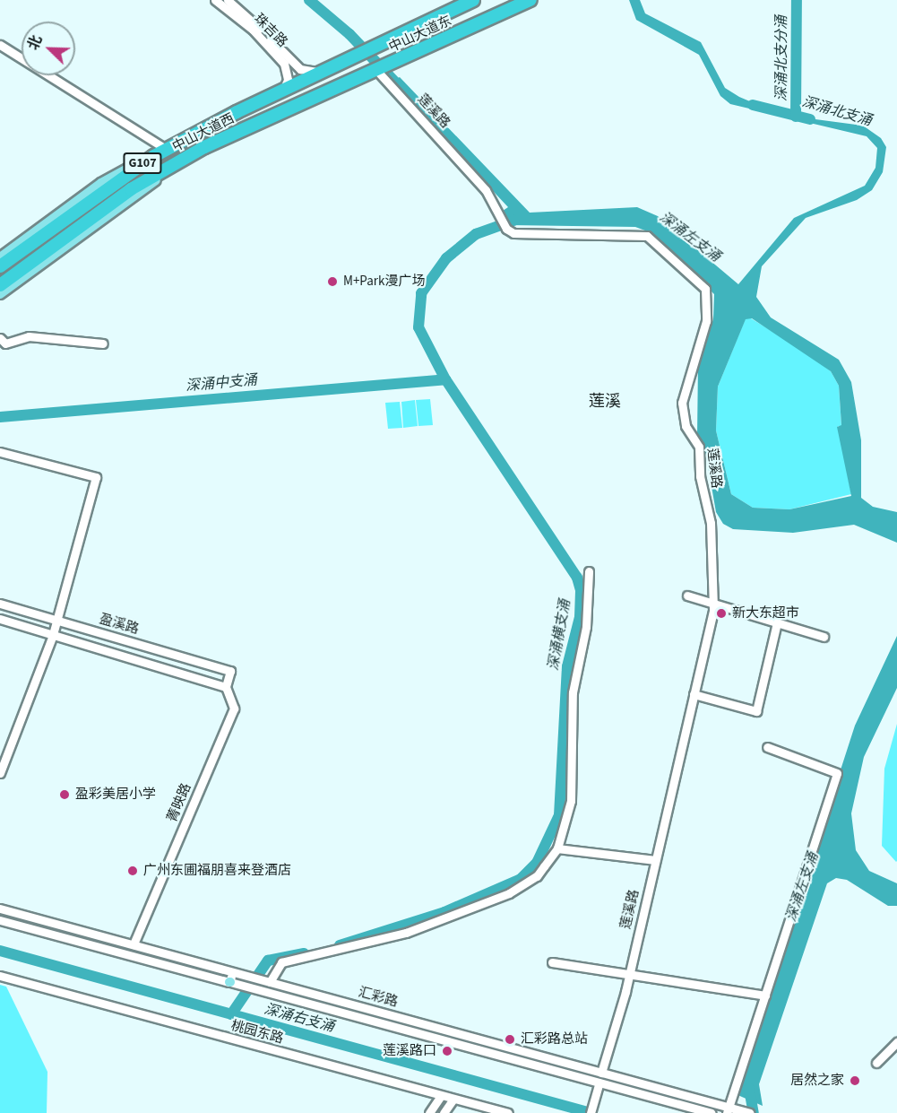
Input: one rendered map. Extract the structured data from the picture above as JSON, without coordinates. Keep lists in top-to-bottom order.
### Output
{
  "streets": {
    "highway": ["中山大道东", "中山大道西", "G107"],
    "street": [
      "珠吉路",
      "莲溪路",
      "盈溪路",
      "菁映路",
      "汇彩路",
      "桃园东路"
    ]
  },
  "crossings": [
    ["珠吉路", "中山大道东"],
    ["珠吉路", "中山大道西"],
    ["中山大道东", "莲溪路"],
    ["中山大道东", "中山大道西"],
    ["莲溪路", "中山大道西"],
    ["莲溪路", "汇彩路"],
    ["盈溪路", "菁映路"],
    ["菁映路", "汇彩路"]
  ],
  "districts": ["莲溪"],
  "water": [
    "深涌北支分涌",
    "深涌北支涌",
    "深涌左支涌",
    "深涌中支涌",
    "深涌横支涌",
    "深涌右支涌"
  ],
  "places": [
    "M+Park漫广场",
    "新大东超市",
    "盈彩美居小学",
    "广州东圃福朋喜来登酒店",
    "汇彩路总站",
    "莲溪路口",
    "居然之家"
  ],
  "north": "top left"
}
